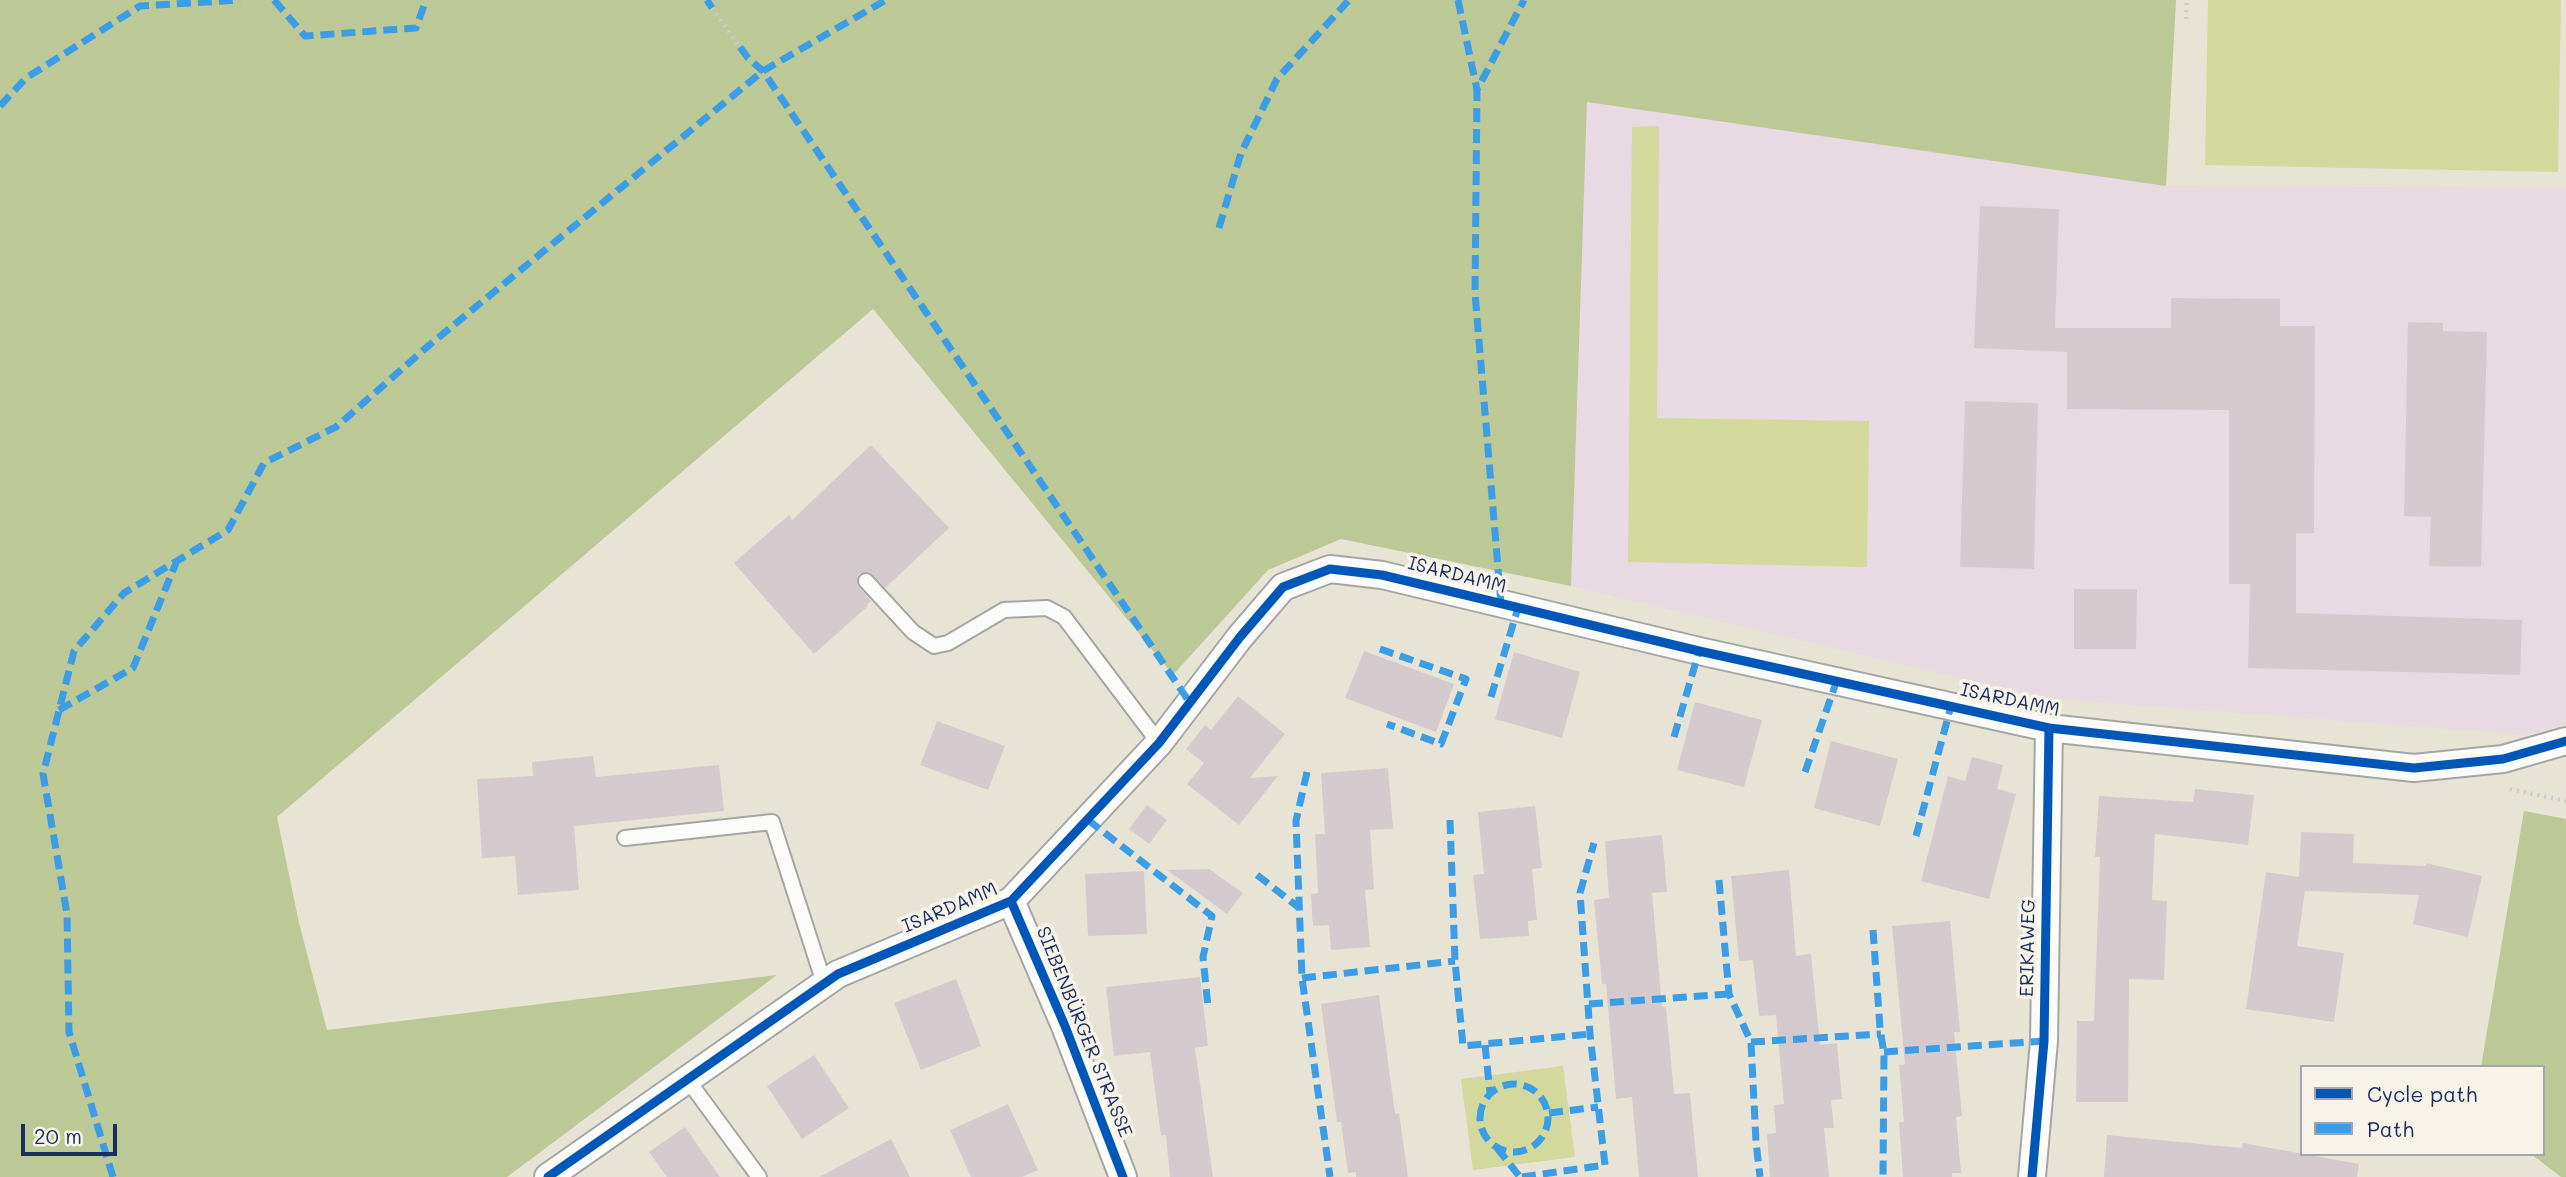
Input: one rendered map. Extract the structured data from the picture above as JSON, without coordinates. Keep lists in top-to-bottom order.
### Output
{
  "streets": {
    "street": ["ISARDAMM", "ERIKAWEG", "SIEBENBÜRGER STRASSE"]
  },
  "crossings": [
    ["ISARDAMM", "ERIKAWEG"],
    ["ISARDAMM", "SIEBENBÜRGER STRASSE"]
  ],
  "legend": ["Cycle path", "Path"],
  "scale_bar": "20 m"
}
